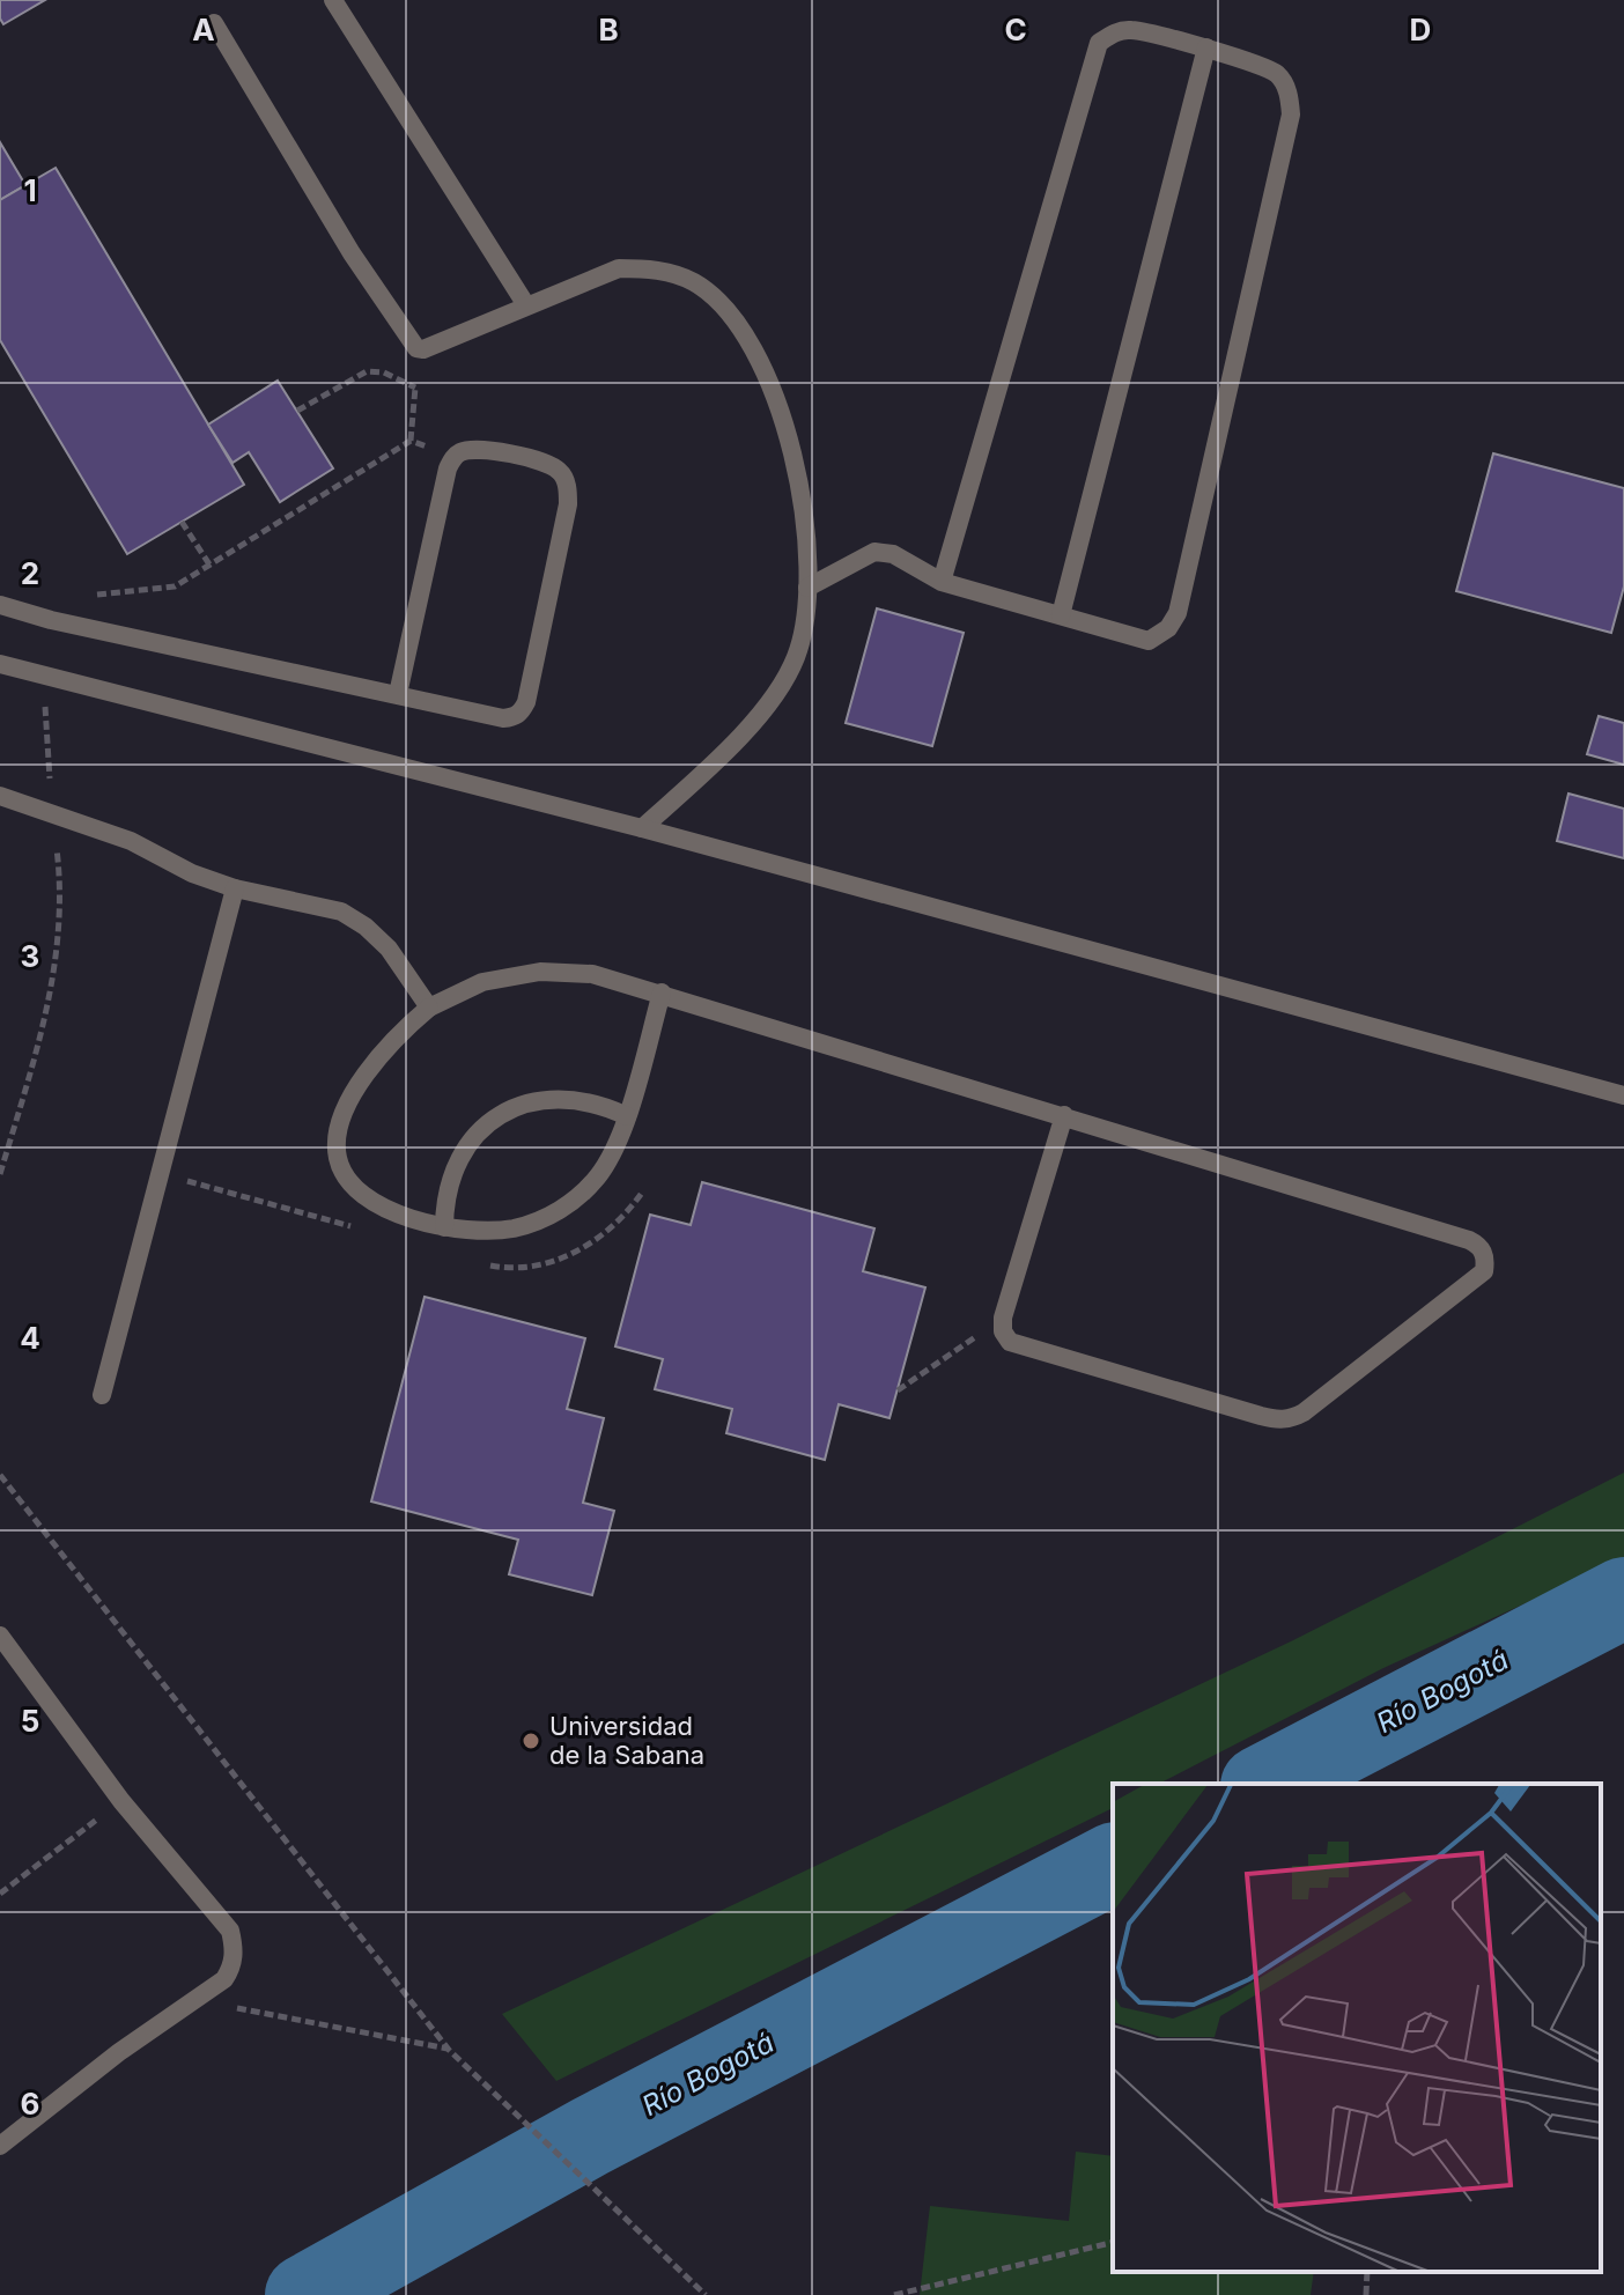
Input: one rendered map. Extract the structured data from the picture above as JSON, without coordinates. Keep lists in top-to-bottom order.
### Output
{
  "water": ["Río Bogotá"],
  "places": ["Universidad de la Sabana"],
  "grid": {
    "columns": [
      "A",
      "B",
      "C",
      "D"
    ],
    "rows": [
      "1",
      "2",
      "3",
      "4",
      "5",
      "6"
    ]
  }
}
